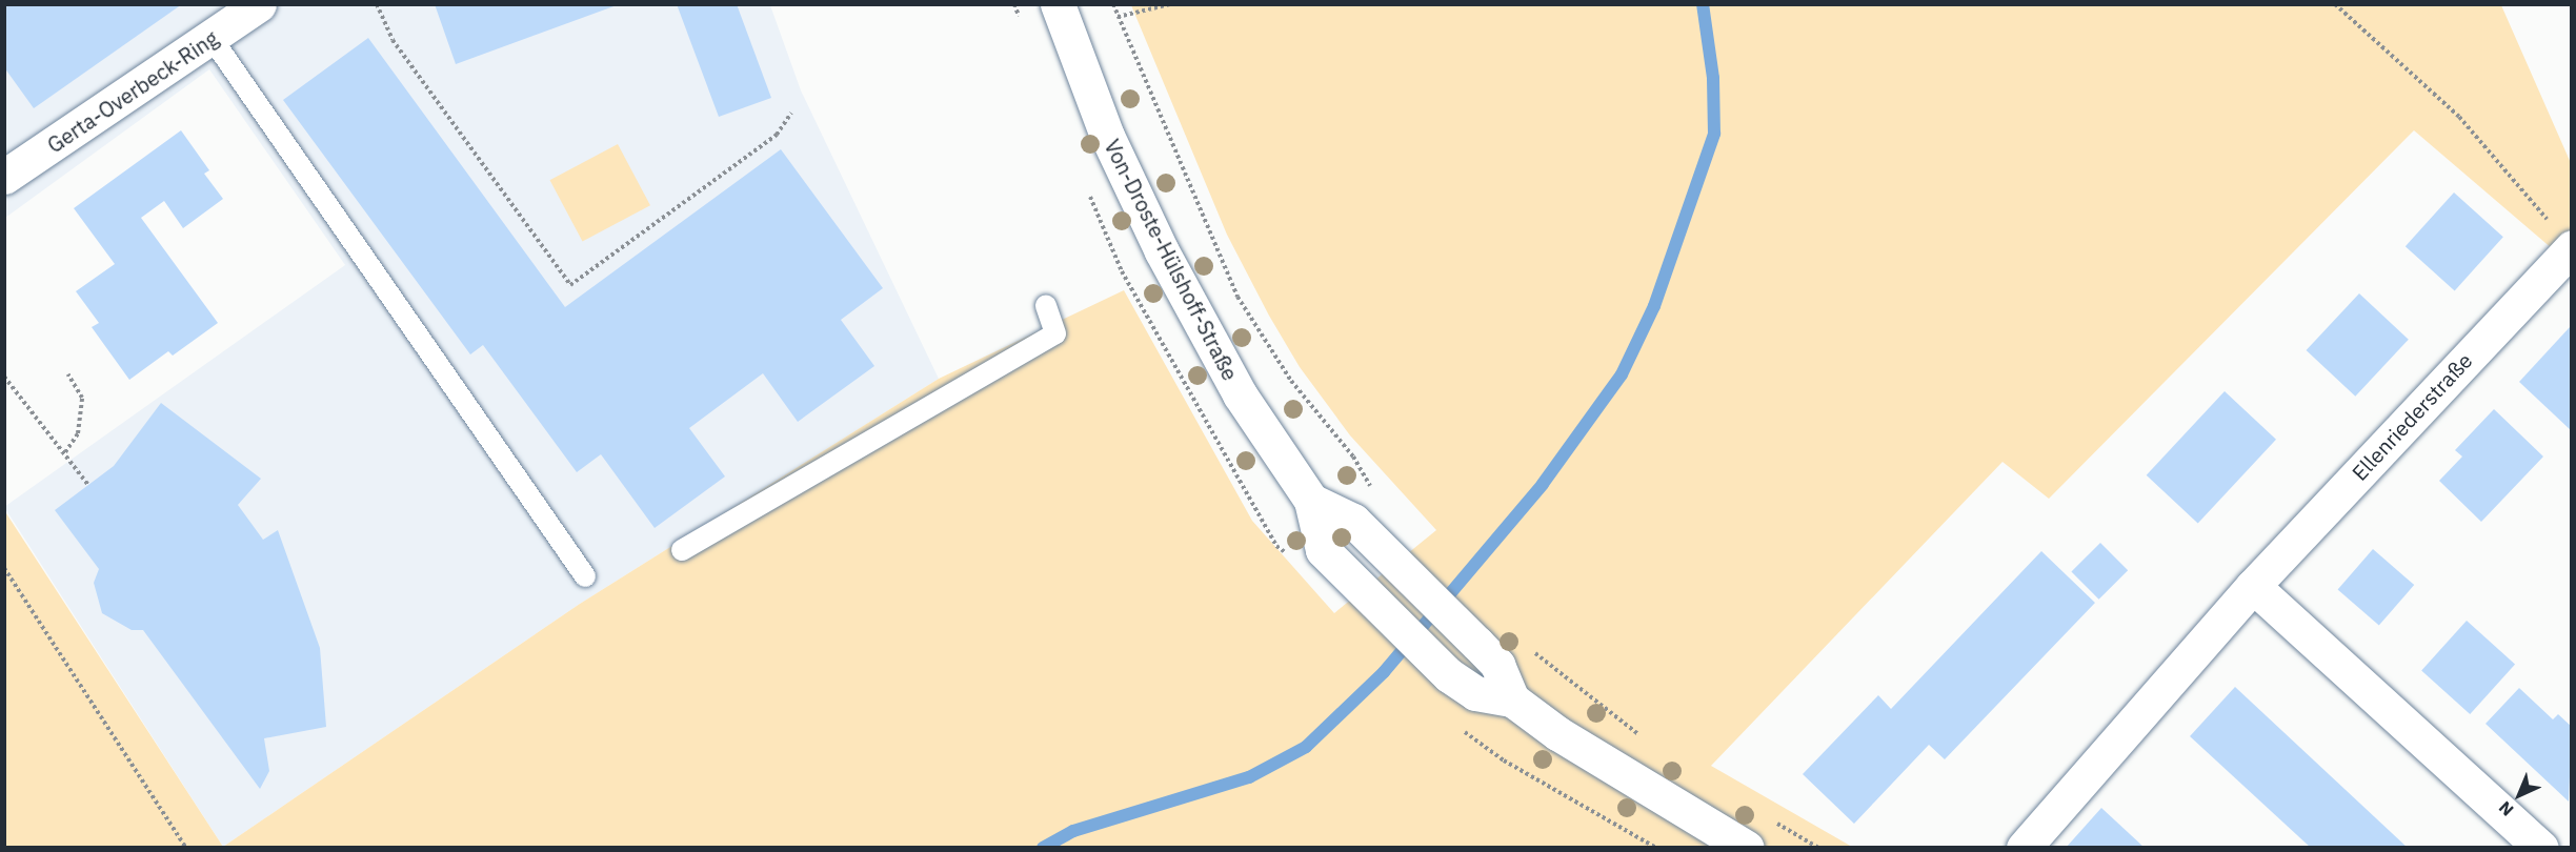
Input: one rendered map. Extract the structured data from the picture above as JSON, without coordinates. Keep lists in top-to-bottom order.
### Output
{
  "streets": {
    "street": ["Gerta-Overbeck-Ring", "Von-Droste-Hülshoff-Straße", "Ellenriederstraße"]
  },
  "north": "bottom left"
}
